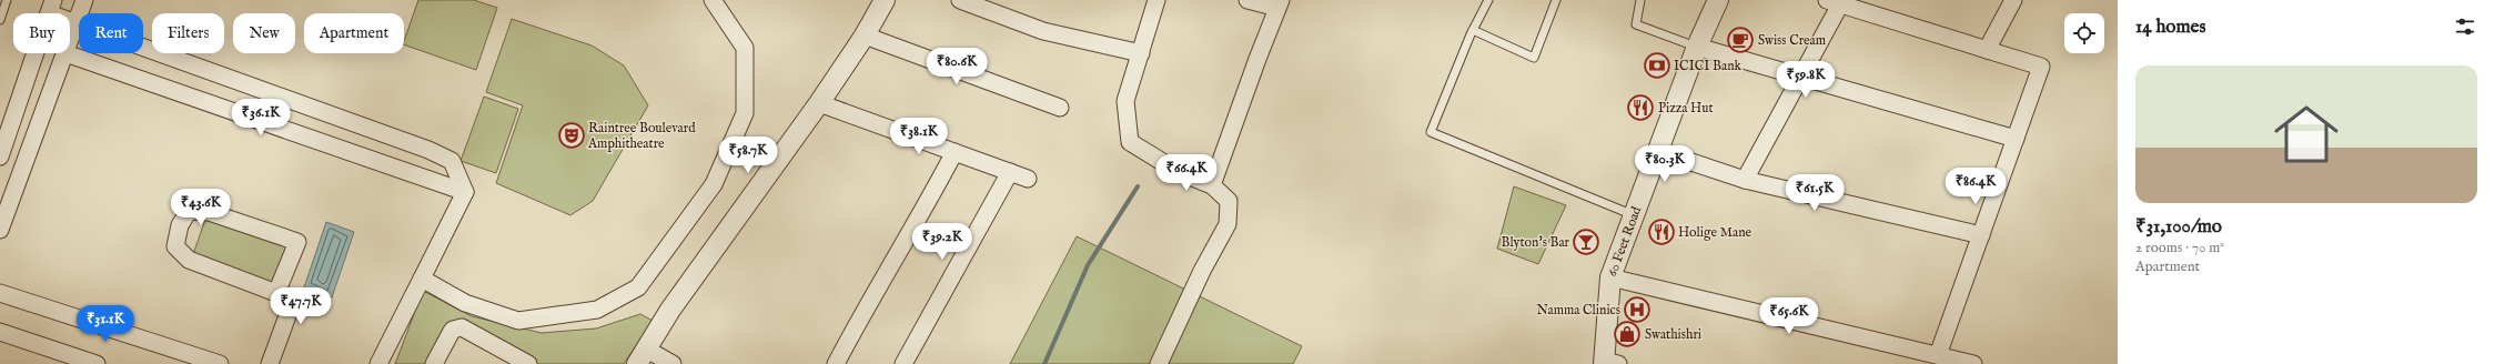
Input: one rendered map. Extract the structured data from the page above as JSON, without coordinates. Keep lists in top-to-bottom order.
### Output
{
  "streets": {
    "street": ["60 Feet Road"]
  },
  "places": {
    "cafe": ["Swiss Cream"],
    "bank": ["ICICI Bank"],
    "restaurant": ["Pizza Hut", "Holige Mane"],
    "theatre": ["Raintree Boulevard Amphitheatre"],
    "bar": ["Blyton's Bar"],
    "hospital": ["Namma Clinics"],
    "shop": ["Swathishri"]
  },
  "page": {
    "heading": "14 homes",
    "chip": [
      "Buy",
      "Rent",
      "Filters",
      "New",
      "Apartment"
    ],
    "price": [
      "₹80.6K",
      "₹59.8K",
      "₹36.1K",
      "₹38.1K",
      "₹58.7K",
      "₹80.3K",
      "₹66.4K",
      "₹86.4K",
      "₹61.5K",
      "₹43.6K",
      "₹39.2K",
      "₹47.7K",
      "₹65.6K",
      "₹31.1K"
    ],
    "list": [
      {
        "name": "₹31,100/mo",
        "note": "2 rooms · 70 m² · Apartment"
      }
    ]
  }
}
